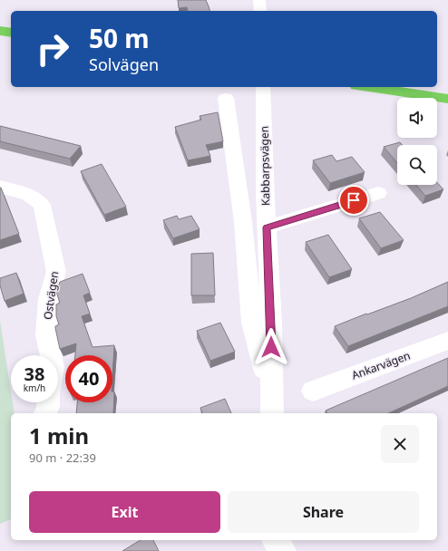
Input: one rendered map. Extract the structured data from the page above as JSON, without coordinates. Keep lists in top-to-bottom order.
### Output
{
  "streets": {
    "street": ["Kabbarpsvägen", "Ostvägen", "Ankarvägen"]
  },
  "page": {
    "turn": ["50 m", "Solvägen"],
    "speed": "38 km/h",
    "limit": "40",
    "heading": ["1 min", "90 m · 22:39"],
    "buttons": ["Exit", "Share"]
  }
}
